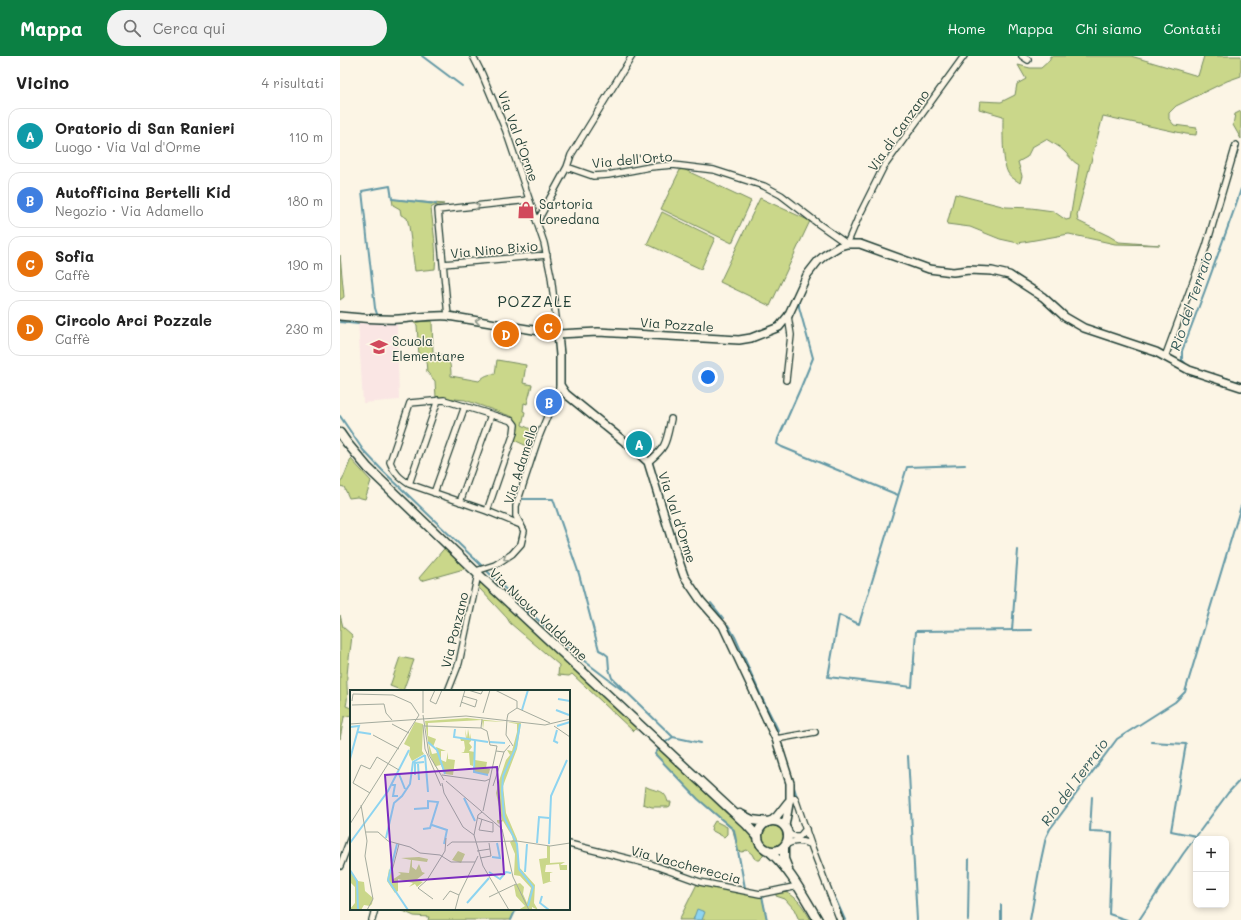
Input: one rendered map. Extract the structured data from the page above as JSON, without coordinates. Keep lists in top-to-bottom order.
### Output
{
  "streets": {
    "main road": ["Via Nuova Valdorme"],
    "street": [
      "Via di Canzano",
      "Via Val d'Orme",
      "Via dell'Orto",
      "Via Nino Bixio",
      "Via Pozzale",
      "Via Adamello",
      "Via Ponzano",
      "Via Vacchereccia"
    ]
  },
  "crossings": [
    ["Via di Canzano", "Via dell'Orto"],
    ["Via di Canzano", "Via Pozzale"],
    ["Via Val d'Orme", "Via Nino Bixio"],
    ["Via Val d'Orme", "Via Pozzale"],
    ["Via Val d'Orme", "Via Adamello"],
    ["Via Val d'Orme", "Via Nuova Valdorme"],
    ["Via dell'Orto", "Via Pozzale"],
    ["Via Nuova Valdorme", "Via Ponzano"],
    ["Via Nuova Valdorme", "Via Vacchereccia"]
  ],
  "districts": ["POZZALE"],
  "water": ["Rio del Terraio"],
  "places": {
    "shop": ["Sartoria Loredana"],
    "school or university": ["Scuola Elementare"]
  },
  "page": {
    "header": "Mappa",
    "search": "Cerca qui",
    "nav": [
      "Home",
      "Mappa",
      "Chi siamo",
      "Contatti"
    ],
    "heading": ["Vicino", "4 risultati"],
    "list": [
      {
        "mark": "A",
        "name": "Oratorio di San Ranieri",
        "note": "Luogo · Via Val d'Orme",
        "value": "110 m"
      },
      {
        "mark": "B",
        "name": "Autofficina Bertelli Kid",
        "note": "Negozio · Via Adamello",
        "value": "180 m"
      },
      {
        "mark": "C",
        "name": "Sofia",
        "note": "Caffè",
        "value": "190 m"
      },
      {
        "mark": "D",
        "name": "Circolo Arci Pozzale",
        "note": "Caffè",
        "value": "230 m"
      }
    ],
    "pins": [
      "C",
      "D",
      "B",
      "A"
    ],
    "map_buttons": ["+", "−"]
  }
}
